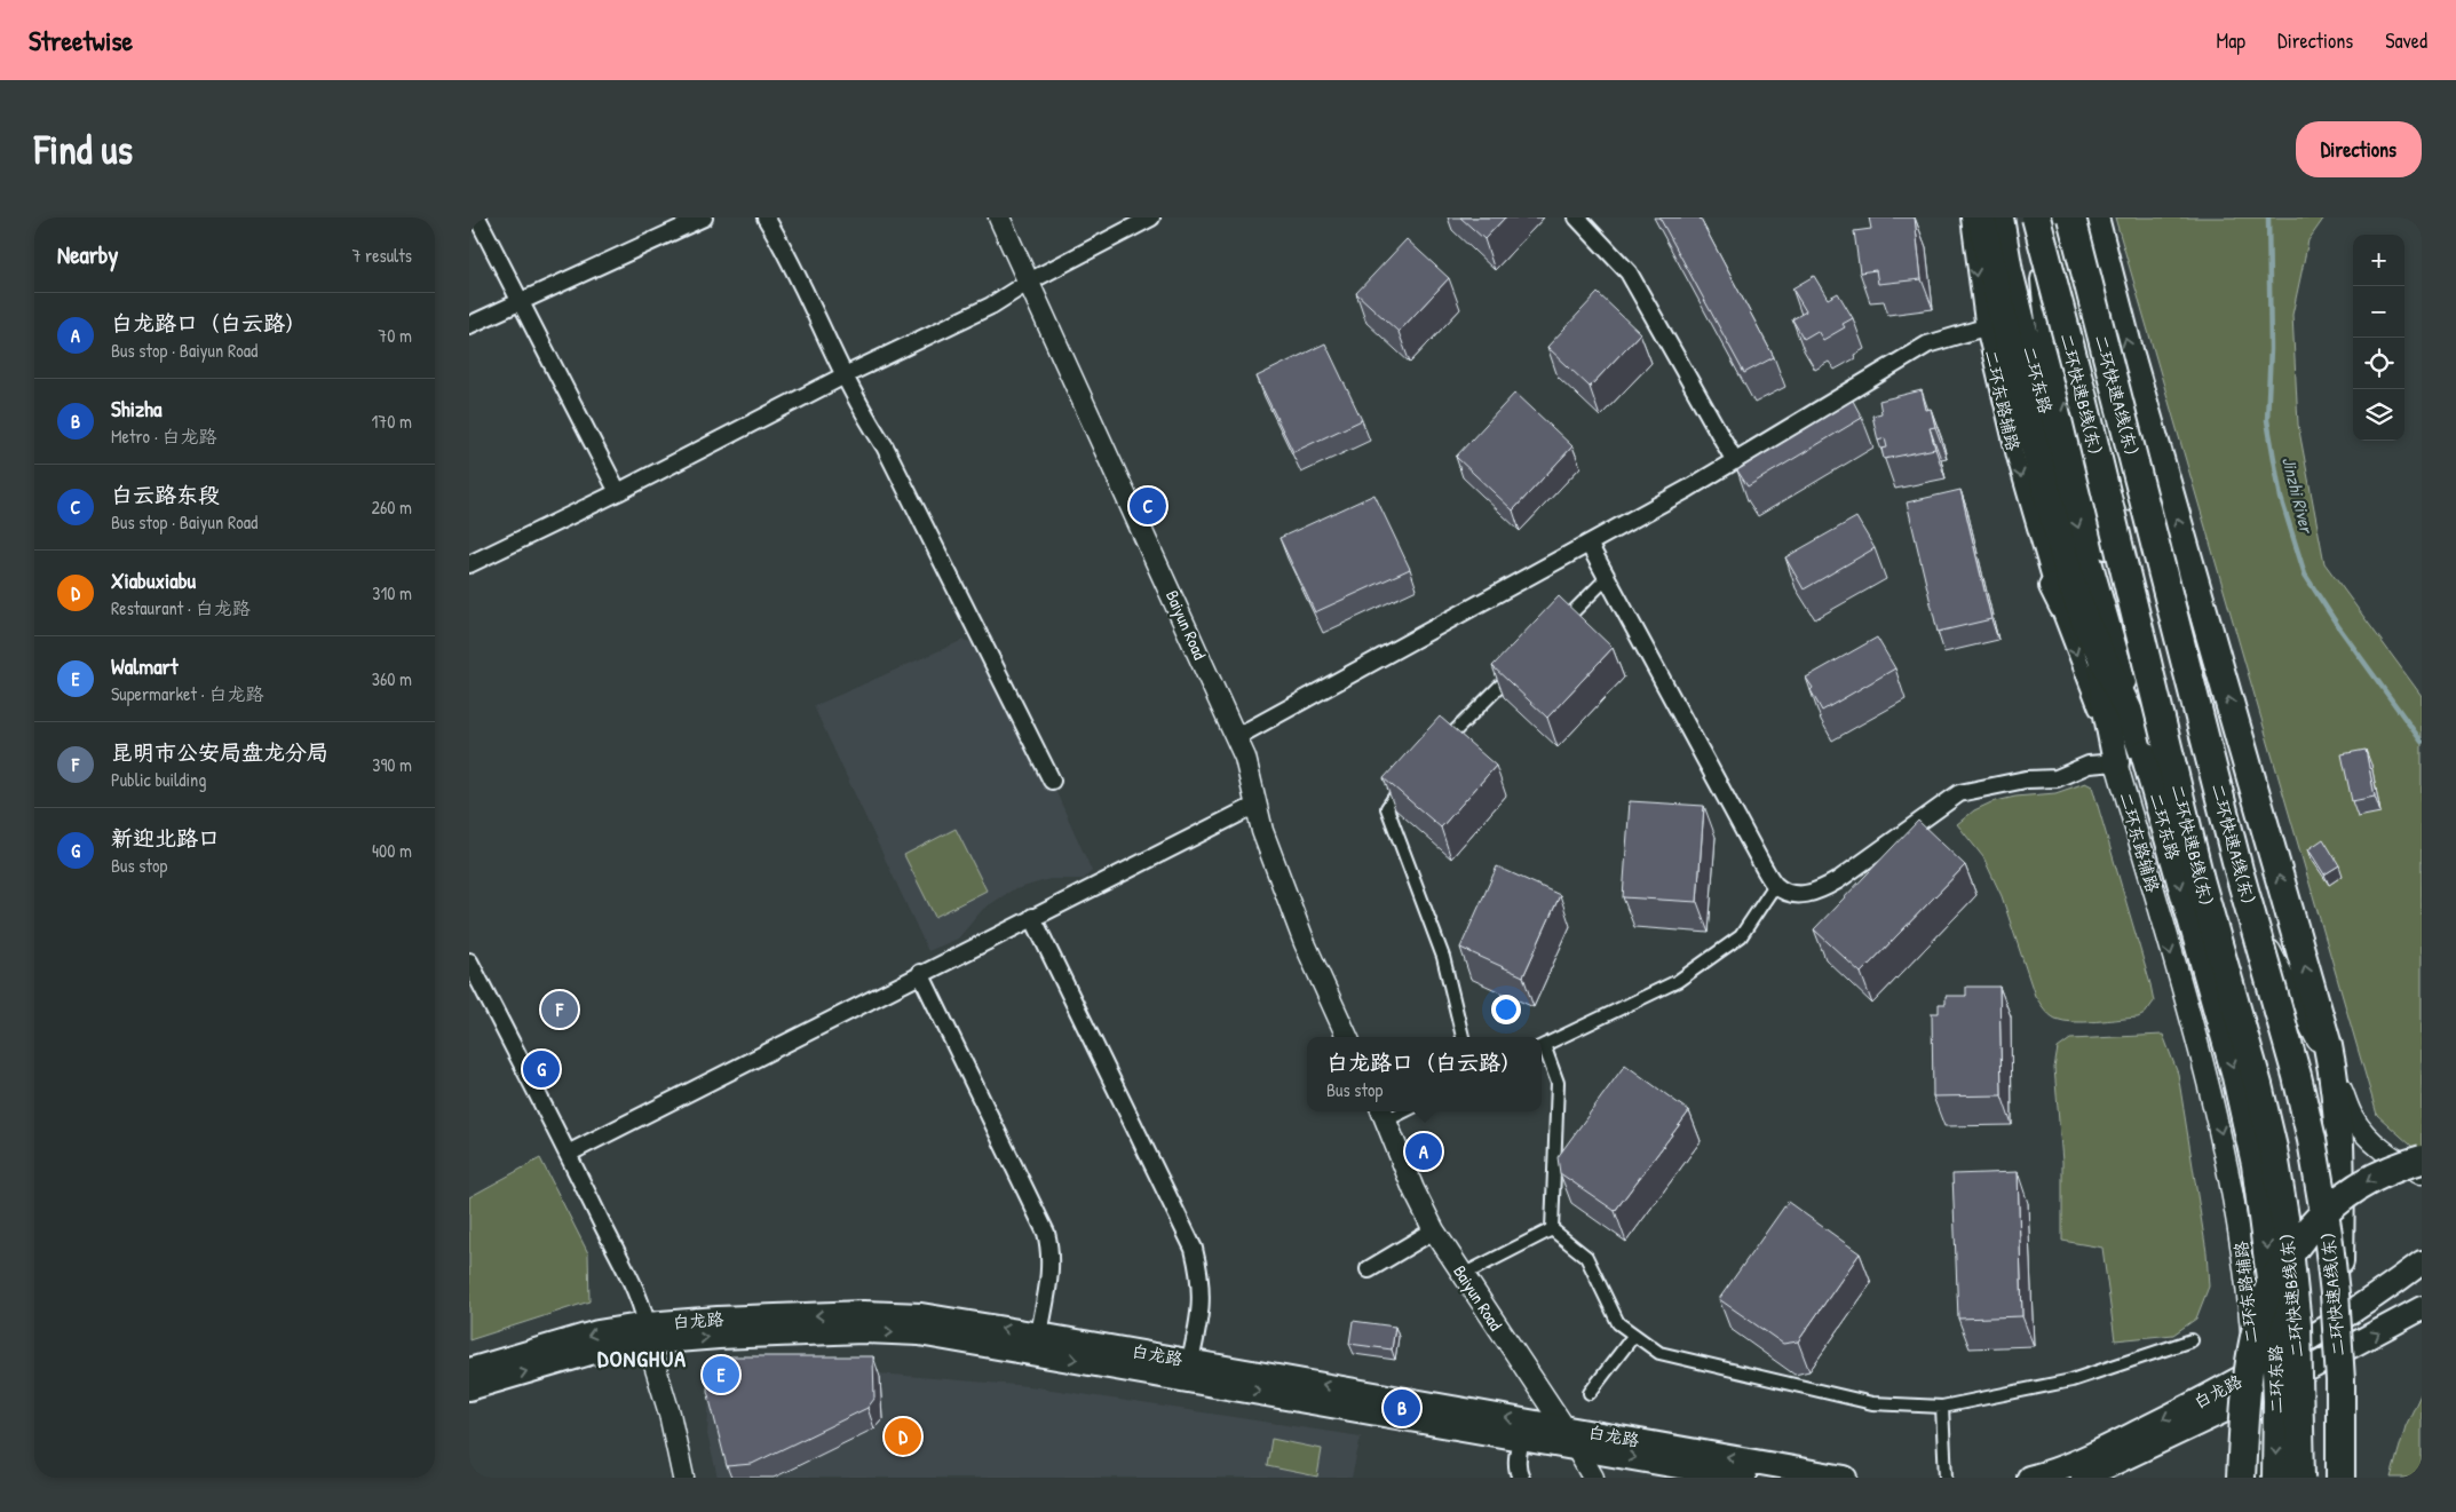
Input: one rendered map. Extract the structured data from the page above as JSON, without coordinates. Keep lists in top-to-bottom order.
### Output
{
  "streets": {
    "highway": ["二环快速B线(东)", "二环快速A线(东)"],
    "main road": ["二环东路", "白龙路"],
    "street": ["二环东路辅路", "Baiyun Road"]
  },
  "crossings": [
    ["二环东路", "二环快速B线(东)"],
    ["二环快速A线(东)", "白龙路"],
    ["二环东路辅路", "白龙路"],
    ["Baiyun Road", "白龙路"]
  ],
  "districts": ["DONGHUA"],
  "water": ["Jinzhi River"],
  "page": {
    "header": "Streetwise",
    "nav": ["Map", "Directions", "Saved"],
    "buttons": "Directions",
    "title": "Find us",
    "heading": ["Nearby", "7 results"],
    "map_buttons": ["+", "−"],
    "list": [
      {
        "mark": "A",
        "name": "白龙路口（白云路）",
        "note": "Bus stop · Baiyun Road",
        "value": "70 m"
      },
      {
        "mark": "B",
        "name": "Shizha",
        "note": "Metro · 白龙路",
        "value": "170 m"
      },
      {
        "mark": "C",
        "name": "白云路东段",
        "note": "Bus stop · Baiyun Road",
        "value": "260 m"
      },
      {
        "mark": "D",
        "name": "Xiabuxiabu",
        "note": "Restaurant · 白龙路",
        "value": "310 m"
      },
      {
        "mark": "E",
        "name": "Walmart",
        "note": "Supermarket · 白龙路",
        "value": "360 m"
      },
      {
        "mark": "F",
        "name": "昆明市公安局盘龙分局",
        "note": "Public building",
        "value": "390 m"
      },
      {
        "mark": "G",
        "name": "新迎北路口",
        "note": "Bus stop",
        "value": "400 m"
      }
    ],
    "pins": [
      "C",
      "F",
      "G",
      "A",
      "E",
      "B",
      "D"
    ],
    "popup": ["白龙路口（白云路）", "Bus stop"]
  }
}
